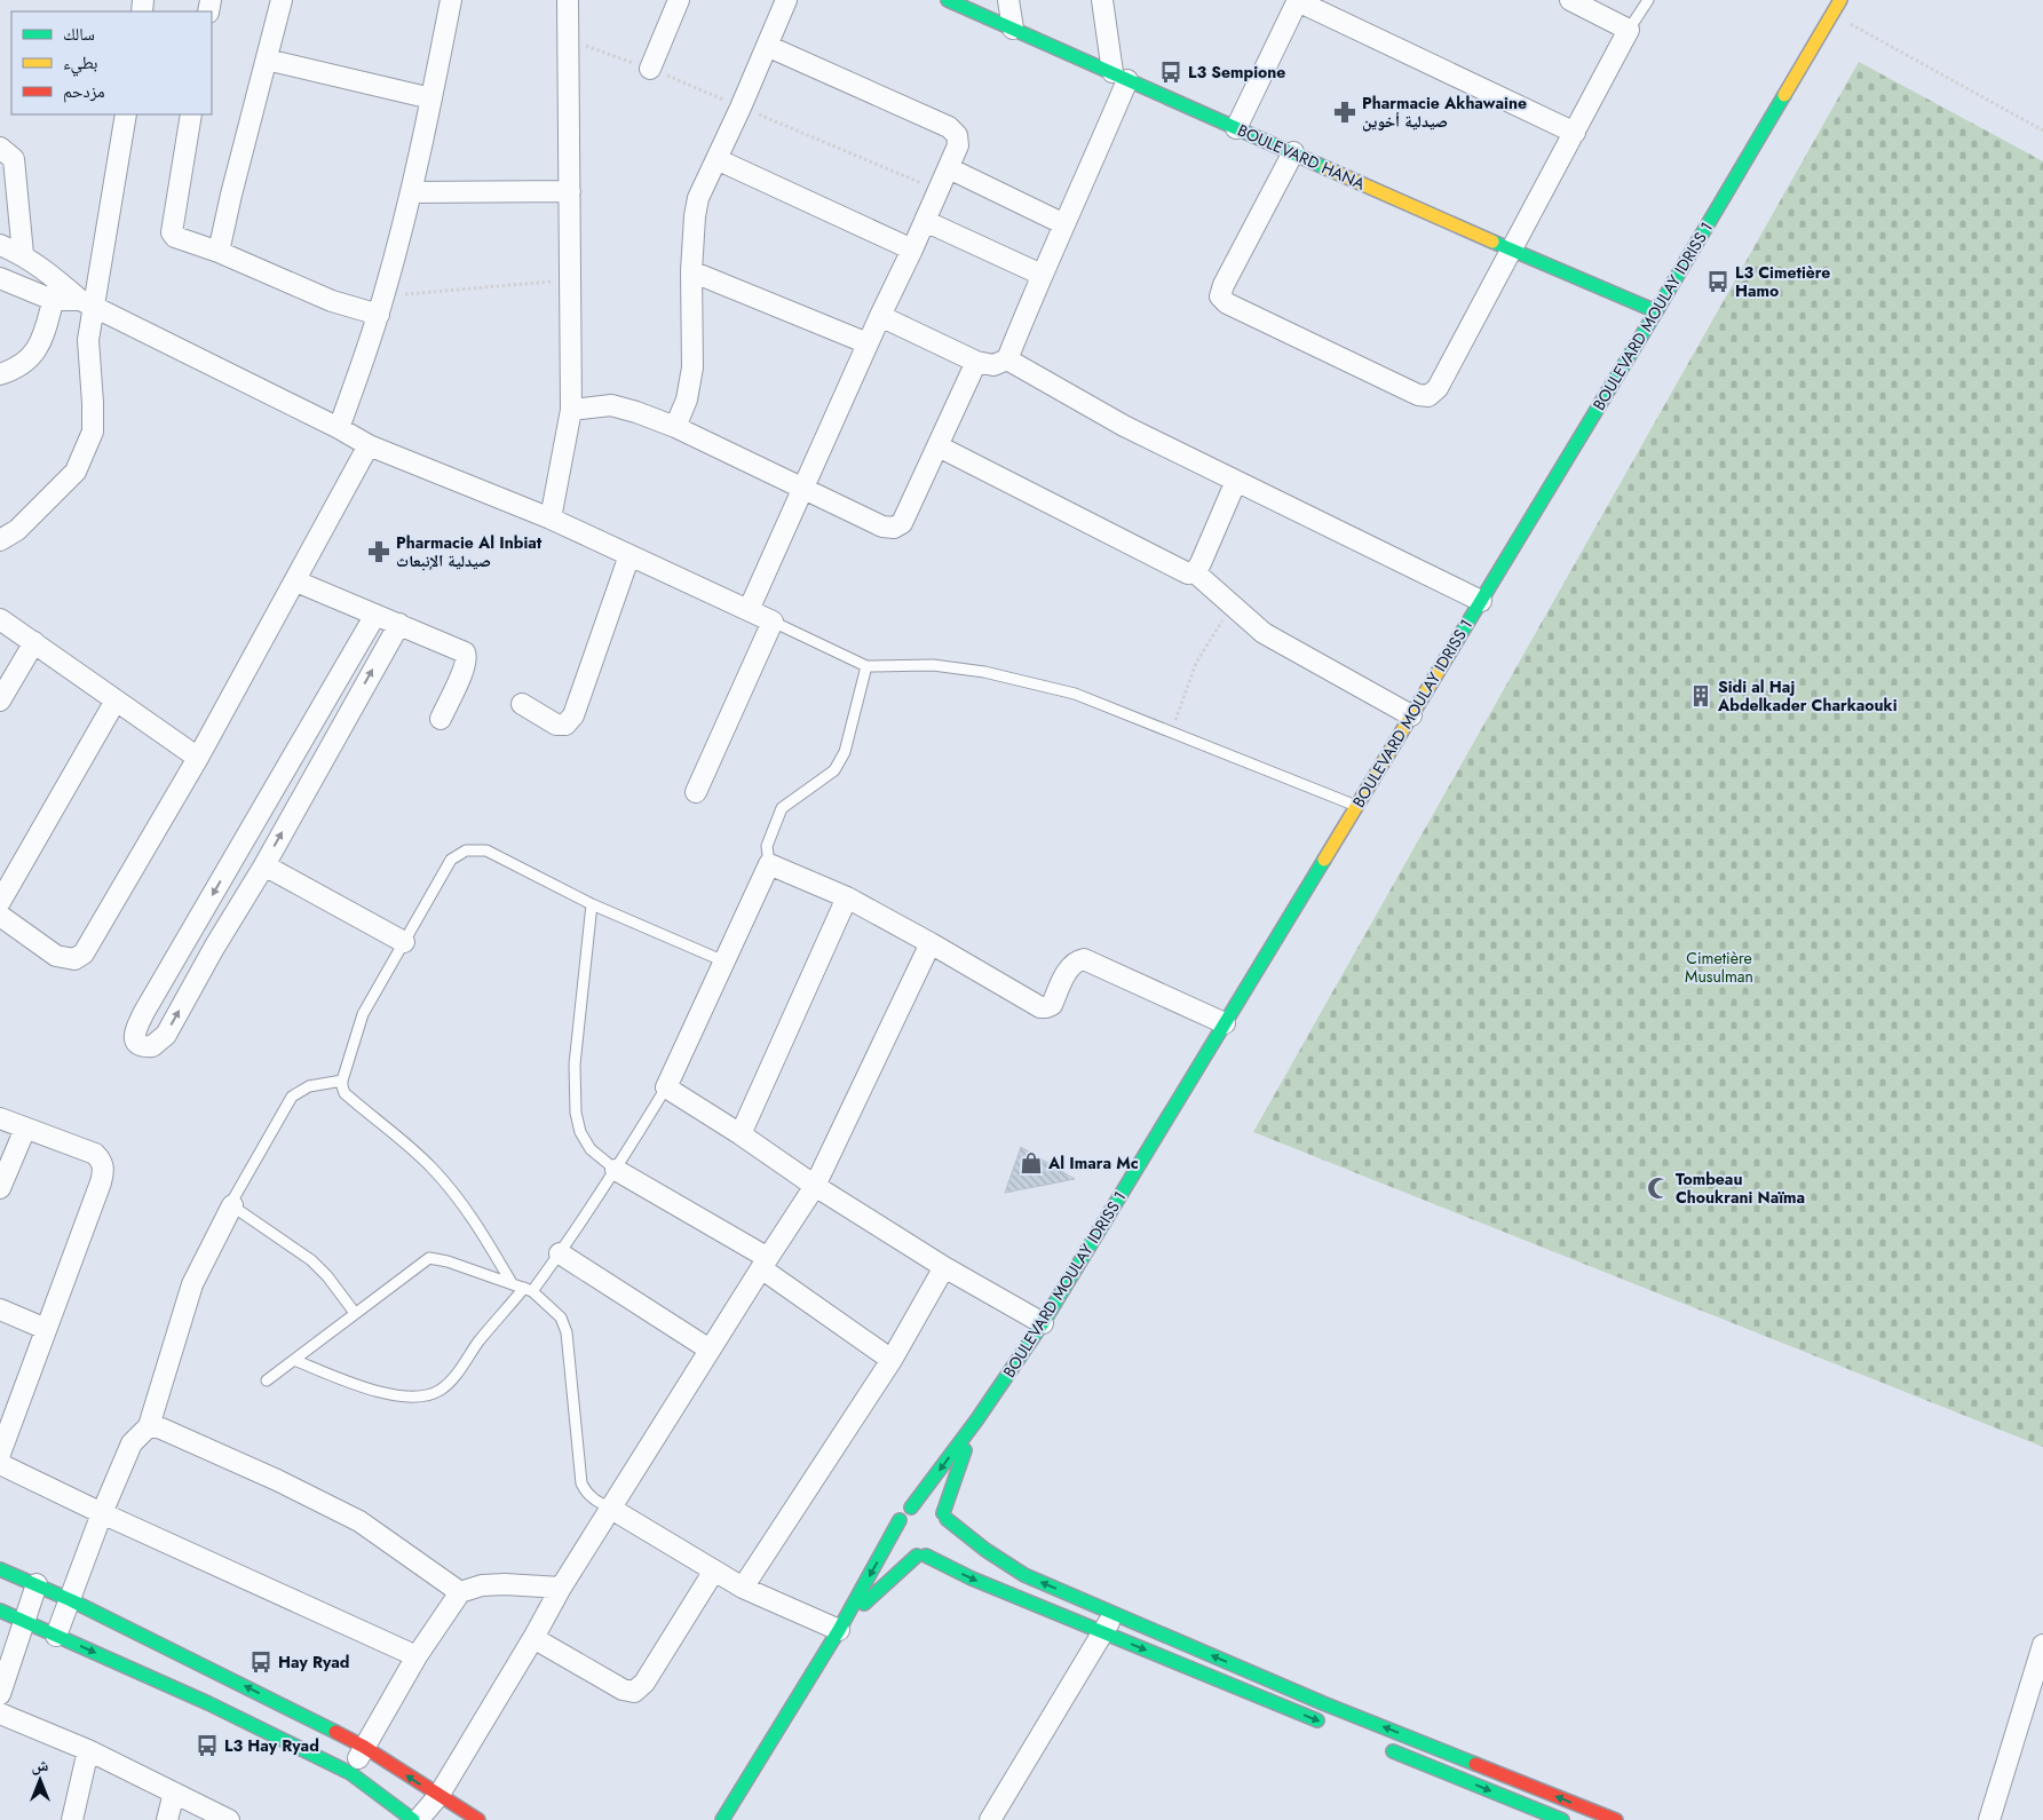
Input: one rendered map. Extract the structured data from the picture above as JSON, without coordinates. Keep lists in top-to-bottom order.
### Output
{
  "streets": {
    "main road": ["BOULEVARD HANA", "BOULEVARD MOULAY IDRISS 1"]
  },
  "crossings": [
    ["BOULEVARD HANA", "BOULEVARD MOULAY IDRISS 1"]
  ],
  "parks": ["Cimetière Musulman"],
  "places": {
    "bus stop": [
      "L3 Sempione",
      "L3 Cimetière Hamo",
      "Hay Ryad",
      "L3 Hay Ryad"
    ],
    "pharmacy": ["Pharmacie Akhawaine صيدلية أخوين", "Pharmacie Al Inbiat صيدلية الإنبعاث"],
    "building": ["Sidi al Haj Abdelkader Charkaouki"],
    "shop": ["Al Imara Mc"],
    "mosque": ["Tombeau Choukrani Naïma"]
  },
  "legend": ["سالك", "بطيء", "مزدحم"],
  "north": "top"
}
